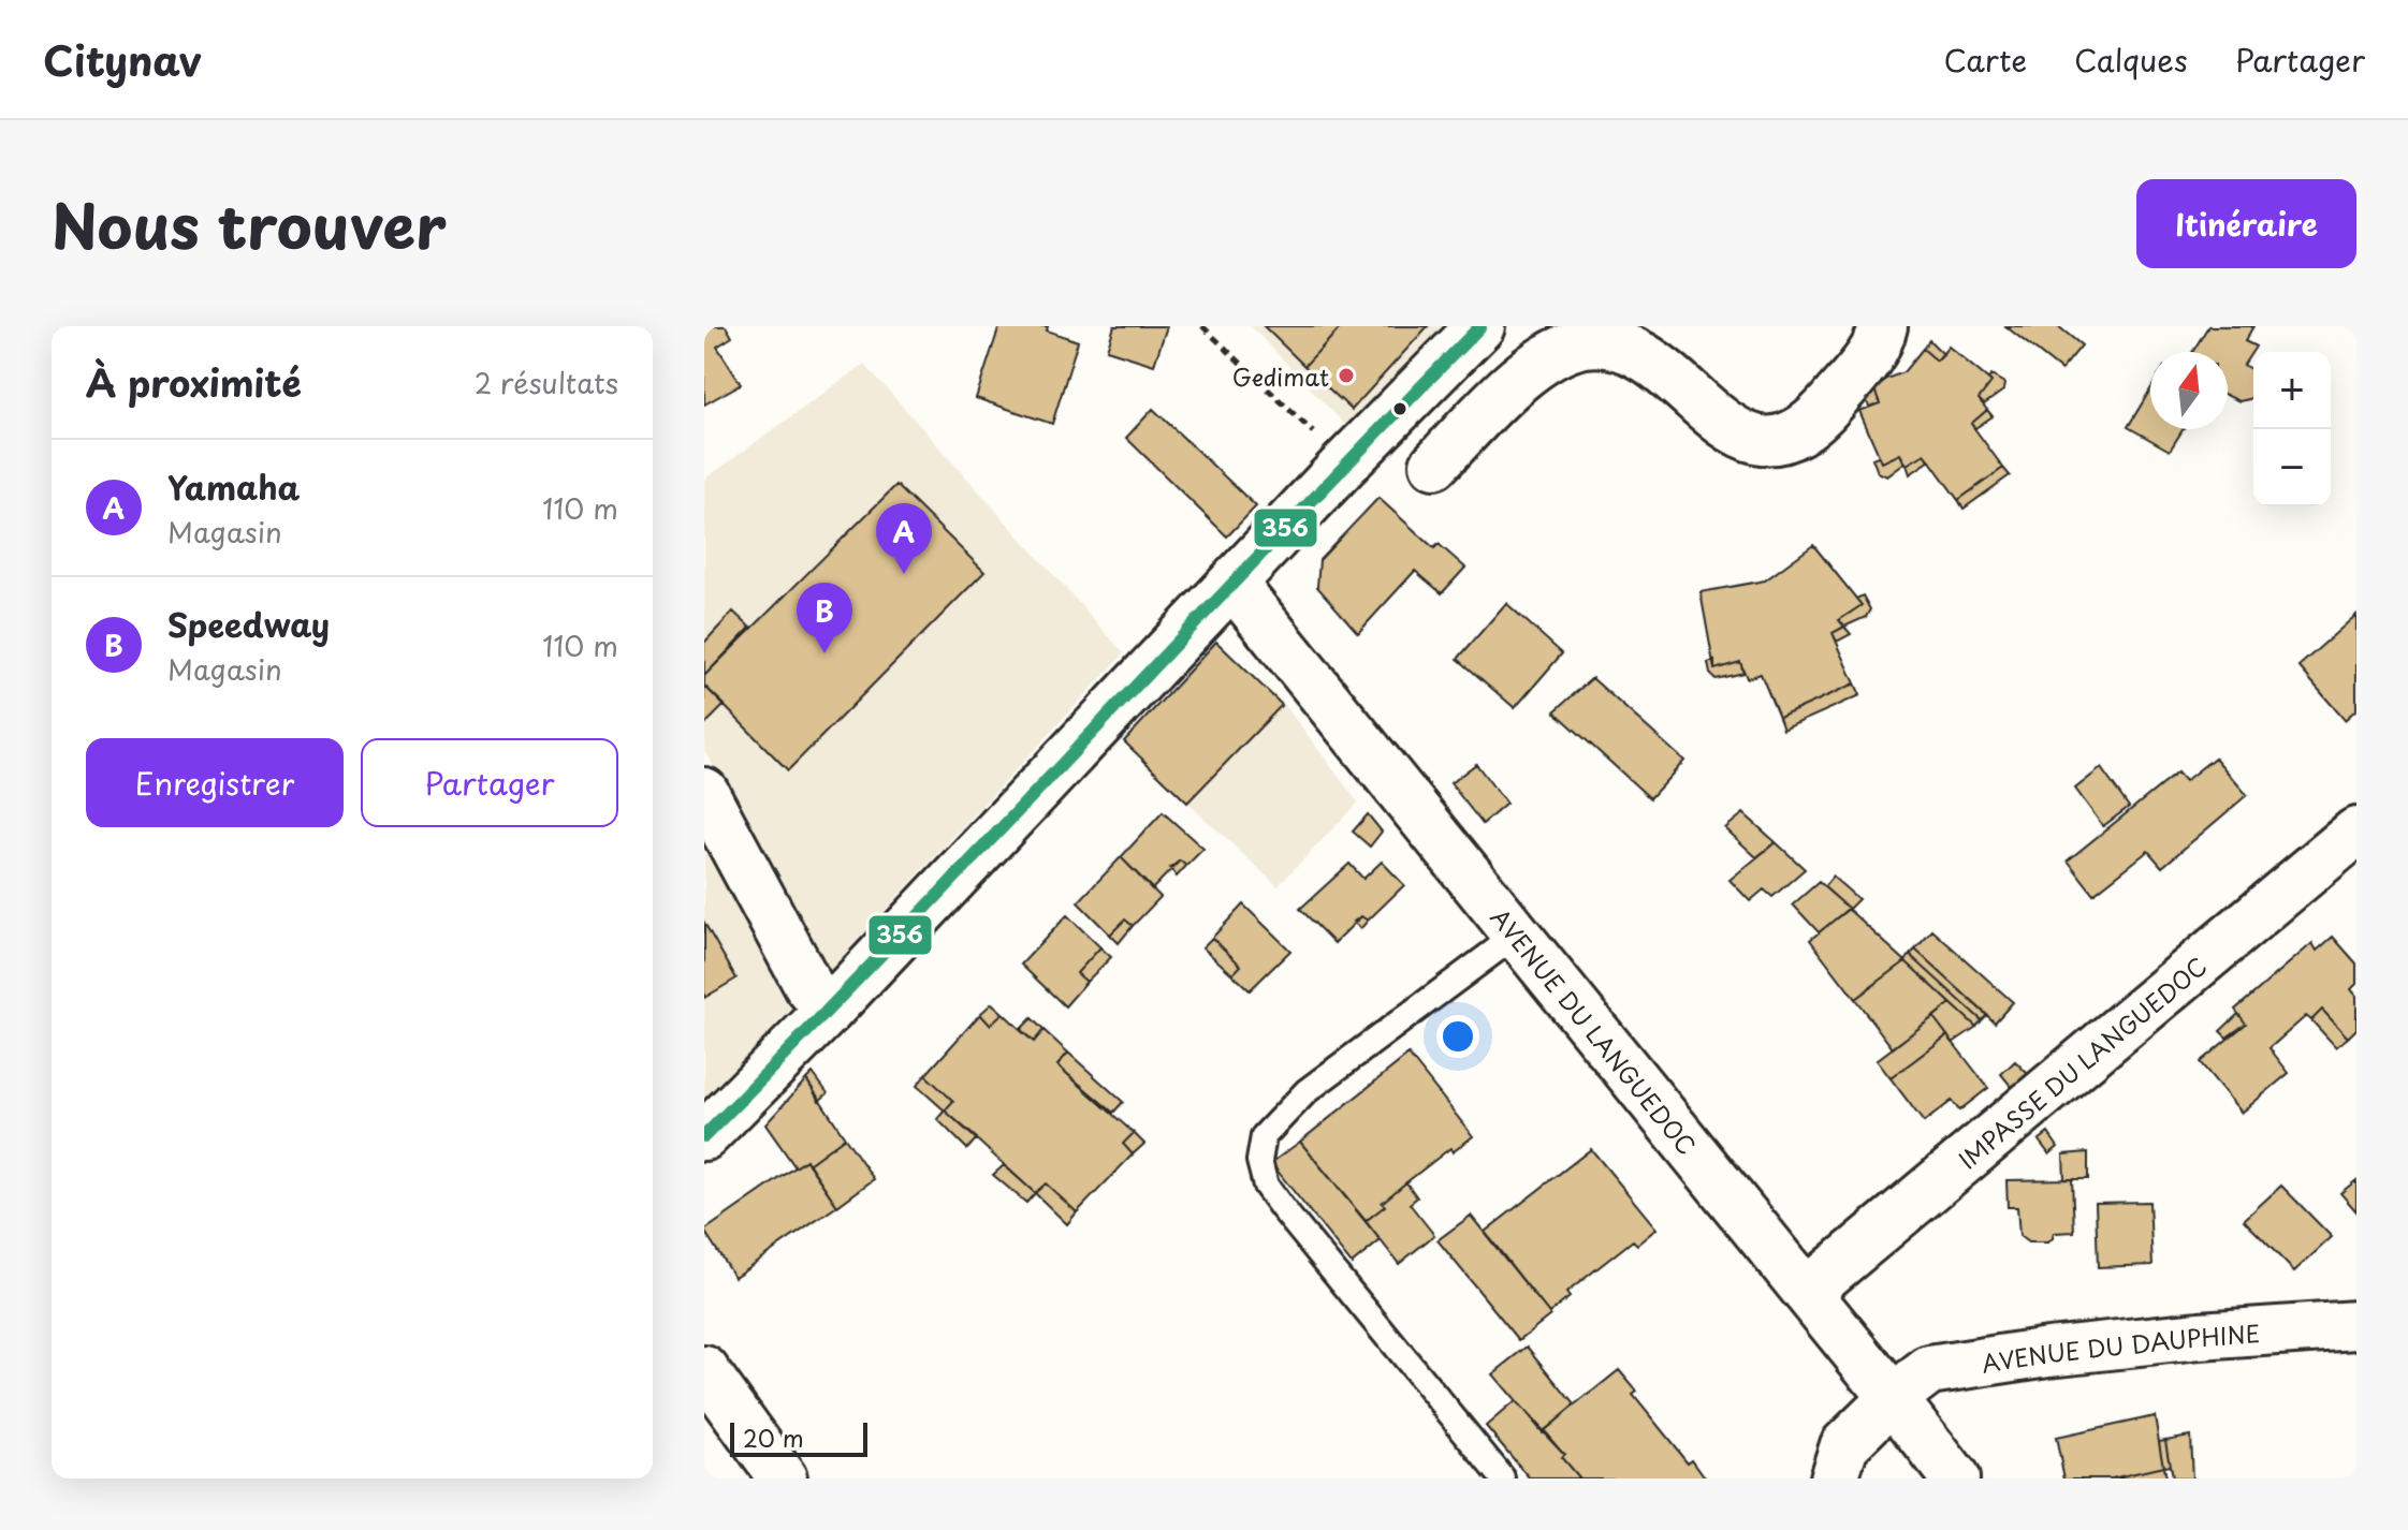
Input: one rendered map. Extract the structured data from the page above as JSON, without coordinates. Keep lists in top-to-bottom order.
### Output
{
  "streets": {
    "street": ["AVENUE DU LANGUEDOC", "IMPASSE DU LANGUEDOC", "AVENUE DU DAUPHINE"]
  },
  "crossings": [
    ["AVENUE DU LANGUEDOC", "IMPASSE DU LANGUEDOC"],
    ["AVENUE DU LANGUEDOC", "AVENUE DU DAUPHINE"]
  ],
  "places": ["Gedimat"],
  "lines": ["transit line 356"],
  "scale_bar": "20 m",
  "north": "top",
  "page": {
    "header": "Citynav",
    "nav": ["Carte", "Calques", "Partager"],
    "title": "Nous trouver",
    "buttons": [
      "Itinéraire",
      ["Enregistrer", "Partager"]
    ],
    "heading": ["À proximité", "2 résultats"],
    "map_buttons": ["+", "−"],
    "list": [
      {
        "mark": "A",
        "name": "Yamaha",
        "note": "Magasin",
        "value": "110 m"
      },
      {
        "mark": "B",
        "name": "Speedway",
        "note": "Magasin",
        "value": "110 m"
      }
    ],
    "pins": ["A", "B"],
    "scale": "20 m"
  }
}
